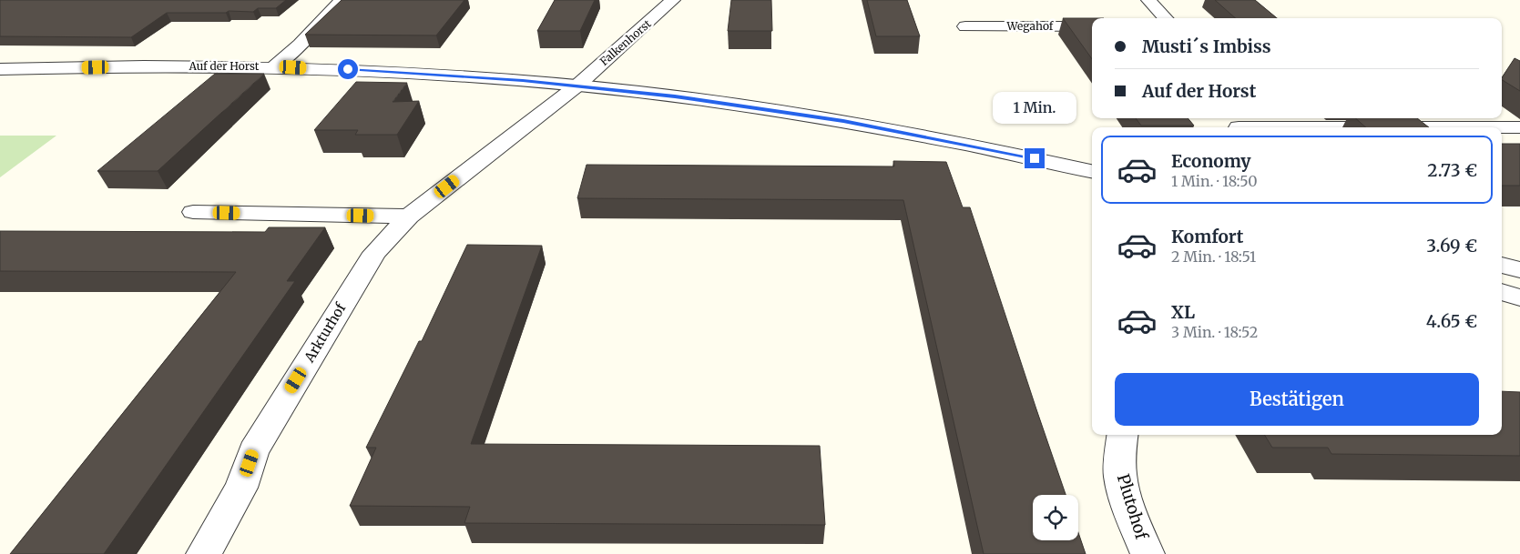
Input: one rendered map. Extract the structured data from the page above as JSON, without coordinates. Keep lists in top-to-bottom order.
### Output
{
  "streets": {
    "street": [
      "Wegahof",
      "Falkenhorst",
      "Auf der Horst",
      "Arkturhof",
      "Plutohof"
    ]
  },
  "crossings": [
    ["Falkenhorst", "Auf der Horst"],
    ["Falkenhorst", "Arkturhof"],
    ["Auf der Horst", "Arkturhof"]
  ],
  "page": {
    "banner": ["Musti´s Imbiss", "Auf der Horst"],
    "bubble": "1 Min.",
    "list": [
      {
        "name": "Economy",
        "note": "1 Min. · 18:50",
        "value": "2.73 €"
      },
      {
        "name": "Komfort",
        "note": "2 Min. · 18:51",
        "value": "3.69 €"
      },
      {
        "name": "XL",
        "note": "3 Min. · 18:52",
        "value": "4.65 €"
      }
    ],
    "buttons": "Bestätigen"
  }
}
